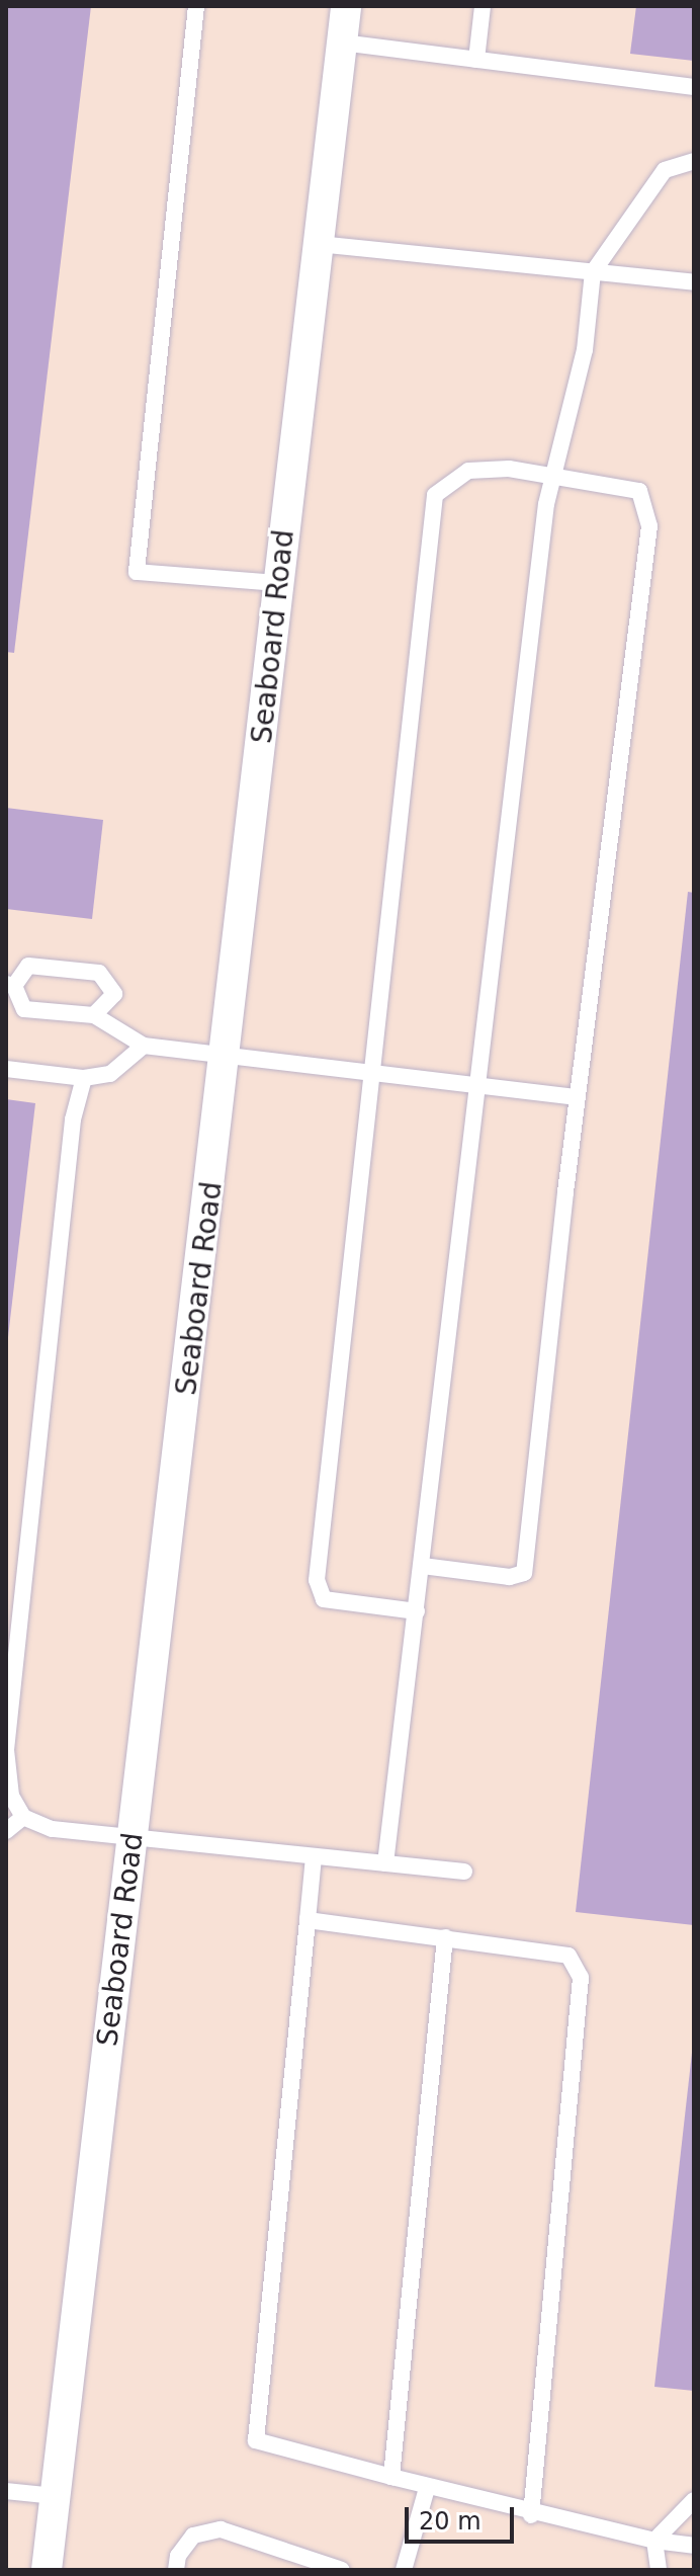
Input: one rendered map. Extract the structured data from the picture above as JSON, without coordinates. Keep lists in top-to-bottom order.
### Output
{
  "streets": {
    "street": ["Seaboard Road"]
  },
  "scale_bar": "20 m"
}
